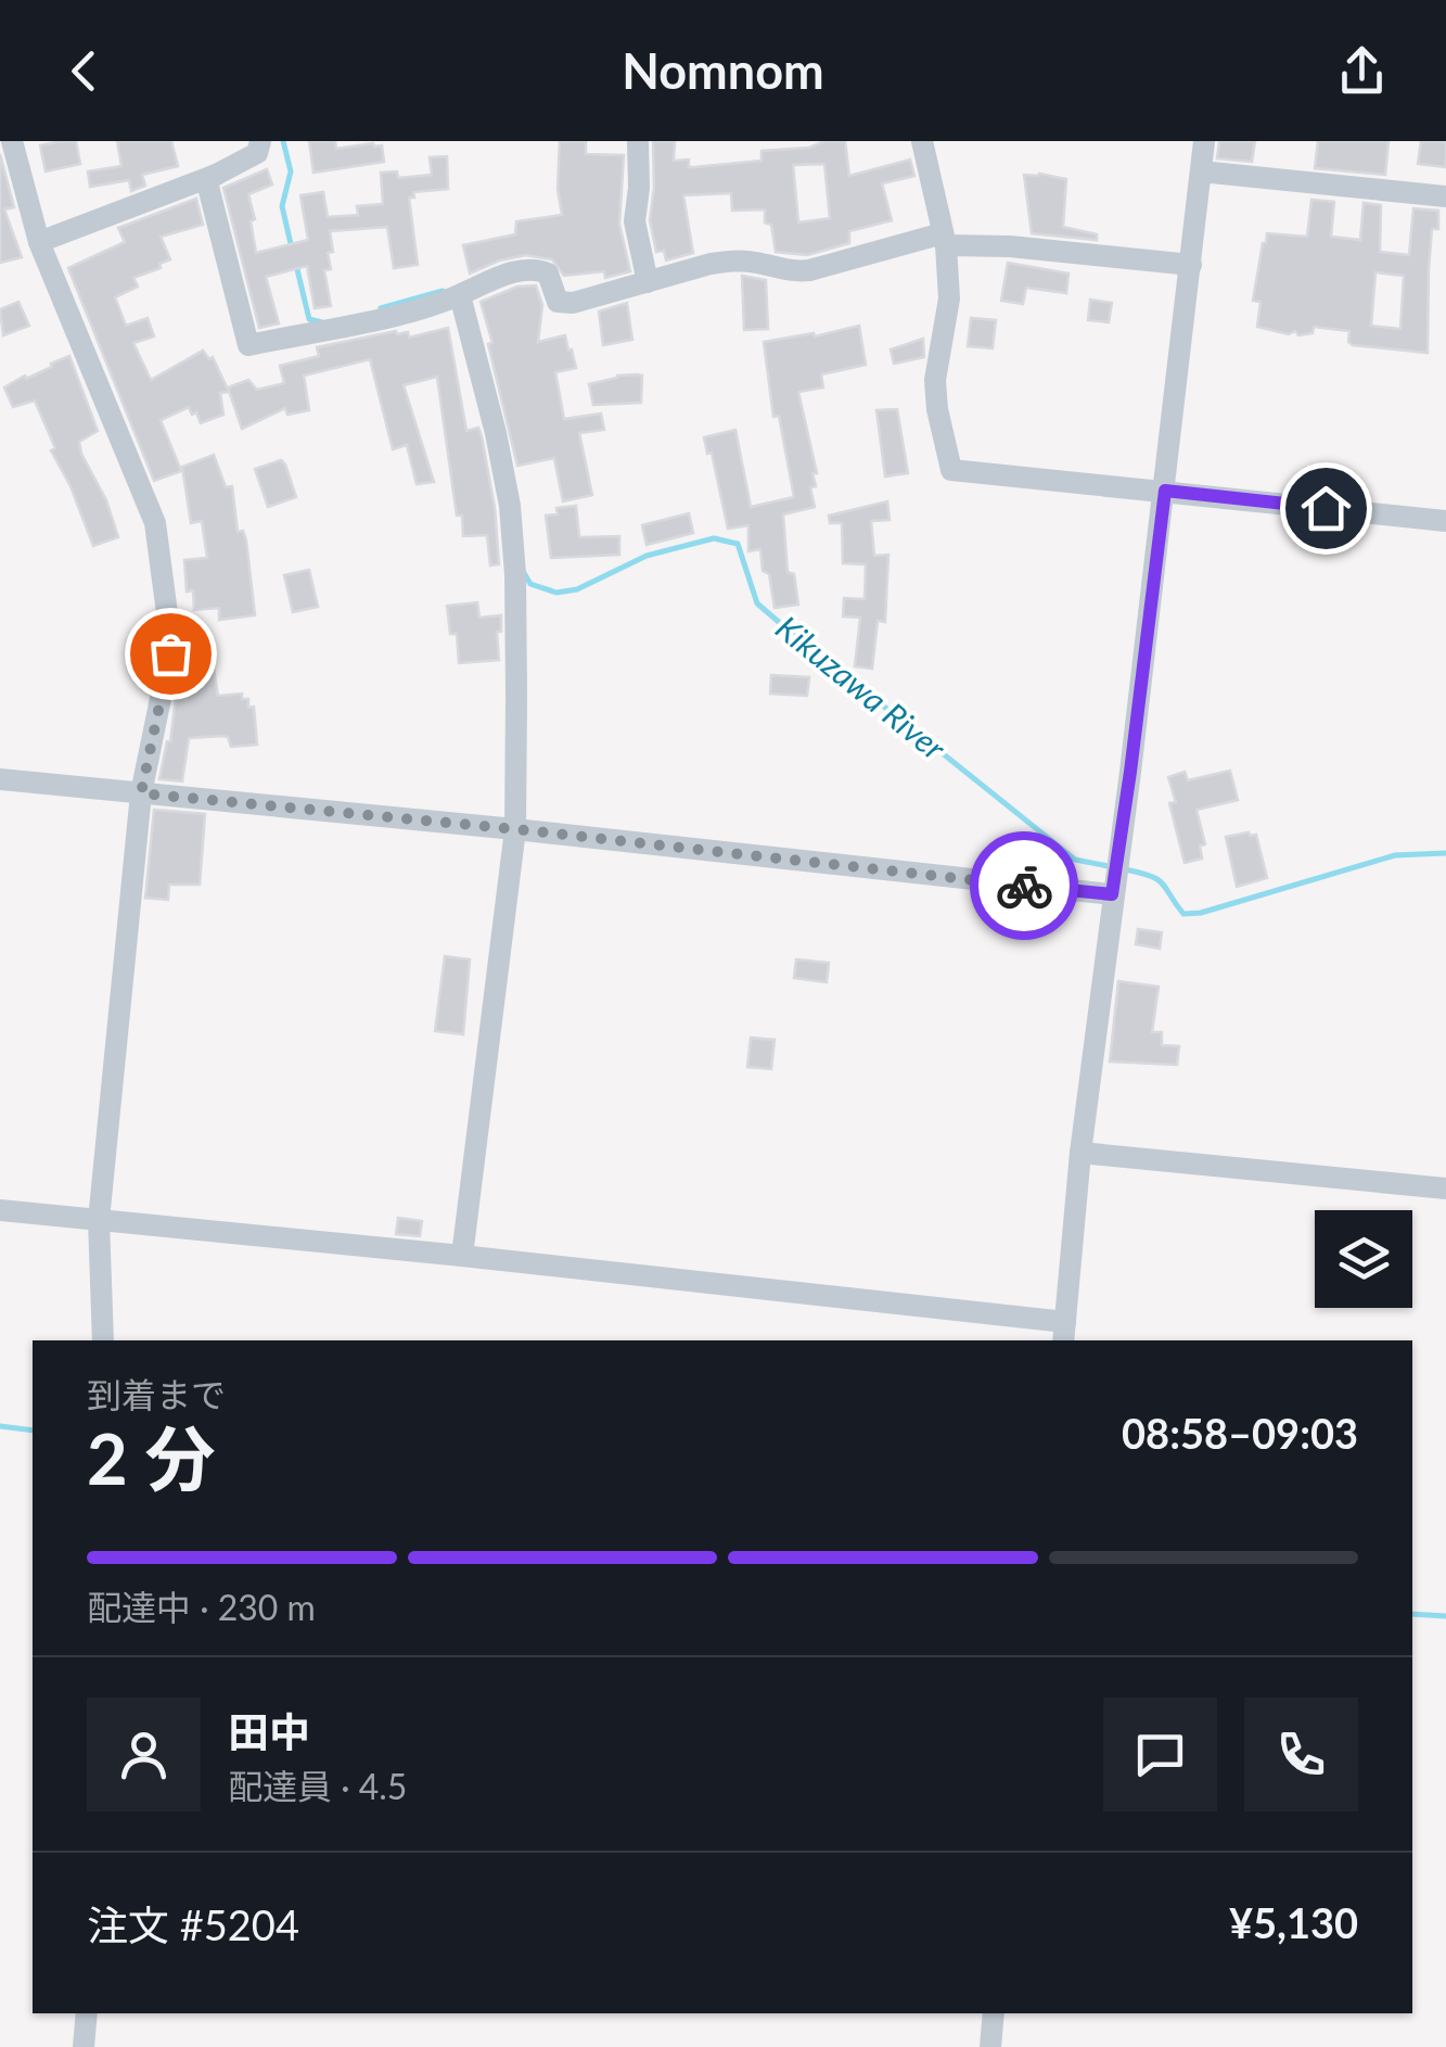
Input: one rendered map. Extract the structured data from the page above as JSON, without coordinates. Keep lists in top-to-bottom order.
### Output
{
  "water": ["Kikuzawa River"],
  "page": {
    "header": "Nomnom",
    "heading": ["2 分", "到着まで", "08:58–09:03"],
    "panel": [
      "田中",
      "配達員 · 4.5",
      "注文 #5204",
      "¥5,130"
    ],
    "bar": "配達中 · 230 m"
  }
}
